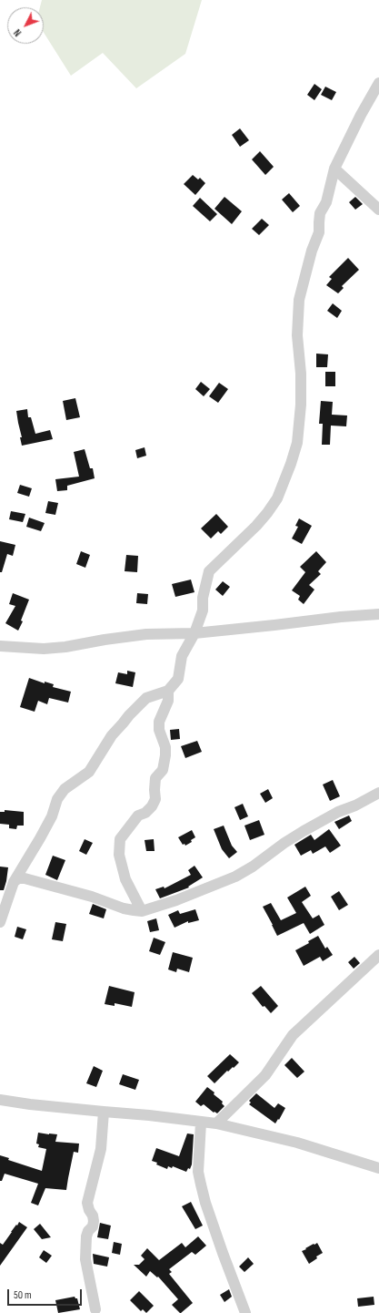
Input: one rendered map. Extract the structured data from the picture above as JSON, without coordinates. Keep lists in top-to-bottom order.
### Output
{
  "scale_bar": "50 m",
  "north": "bottom left"
}
